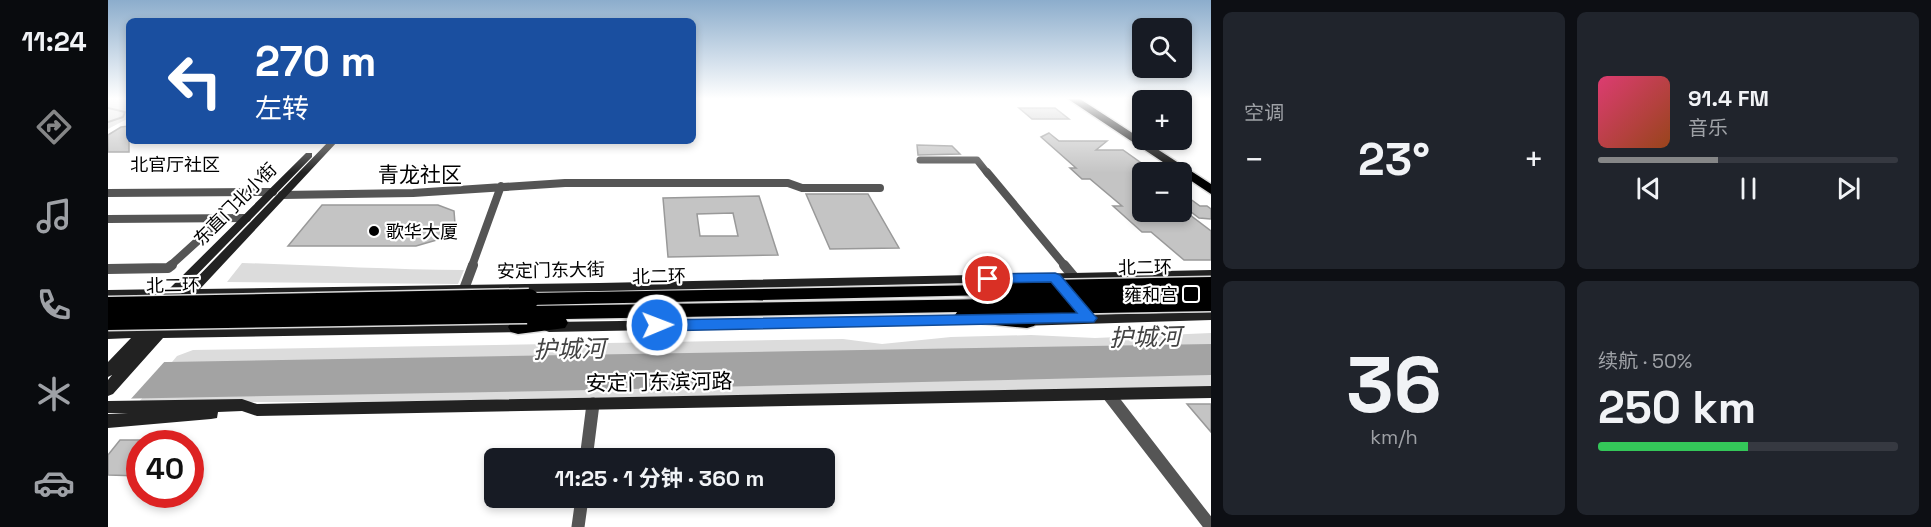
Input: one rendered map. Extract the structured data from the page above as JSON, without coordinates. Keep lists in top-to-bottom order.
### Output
{
  "streets": {
    "highway": ["北二环"],
    "street": ["东直门北小街", "安定门东大街", "安定门东滨河路"]
  },
  "crossings": [
    ["东直门北小街", "安定门东大街"],
    ["北二环", "安定门东大街"]
  ],
  "districts": ["北官厅社区", "青龙社区"],
  "water": ["护城河"],
  "places": {
    "other": ["歌华大厦"],
    "transit": ["雍和宫"]
  },
  "page": {
    "tabs": "11:24",
    "tile": [
      "空调",
      ["36", "km/h"],
      ["续航 · 50%", "250 km"]
    ],
    "map_buttons": ["+", "−"],
    "turn": ["270 m", "左转"],
    "song": ["91.4 FM", "音乐"],
    "heat": ["−", "23°", "+"],
    "limit": "40",
    "trip": "11:25 · 1 分钟 · 360 m"
  }
}
